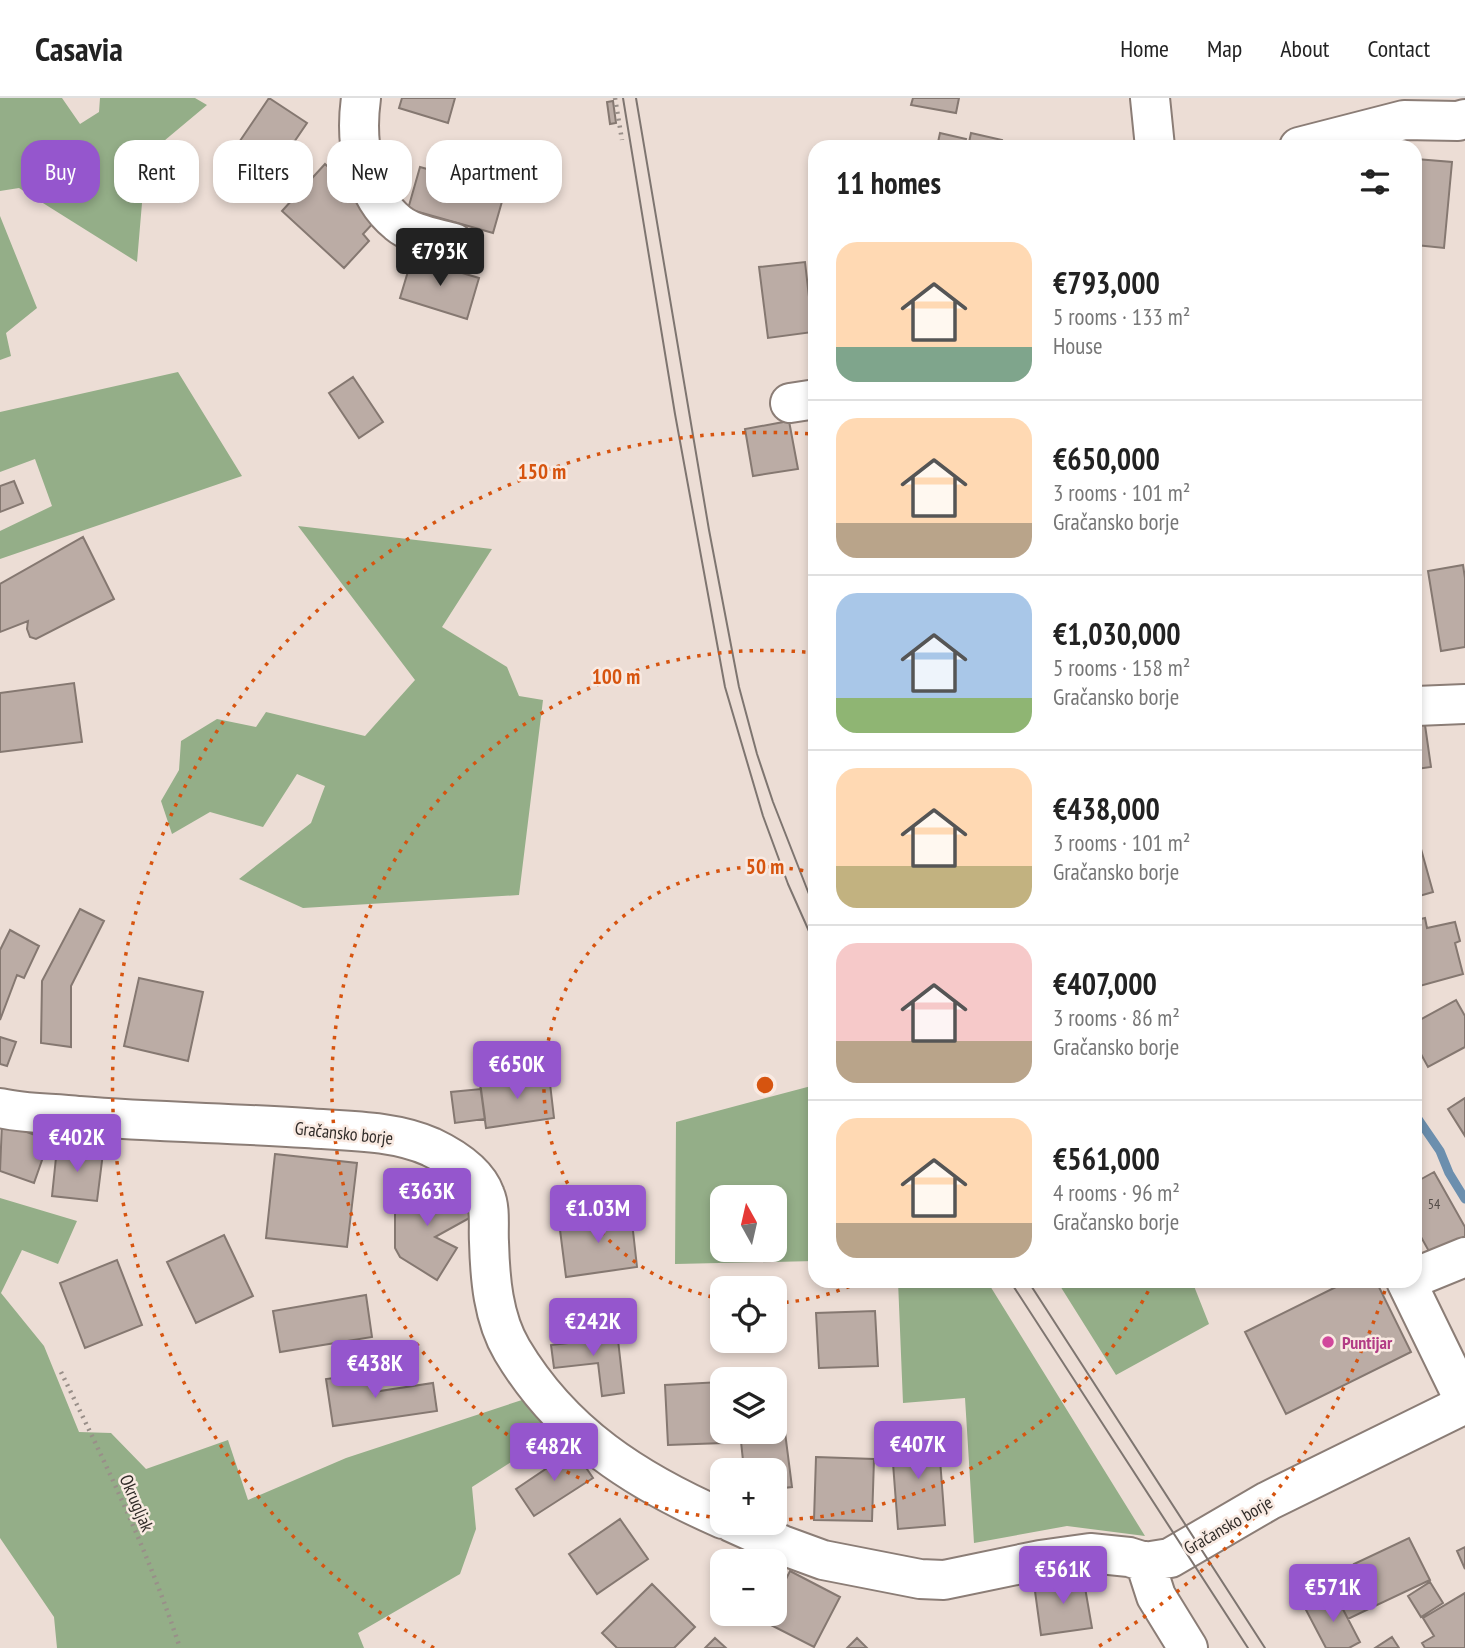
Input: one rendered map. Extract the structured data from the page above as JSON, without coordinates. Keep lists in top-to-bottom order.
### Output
{
  "streets": {
    "street": ["Gračansko borje"],
    "path": ["Okrugljak"]
  },
  "places": ["Puntijar"],
  "house_numbers": ["54"],
  "north": "top",
  "page": {
    "header": "Casavia",
    "nav": [
      "Home",
      "Map",
      "About",
      "Contact"
    ],
    "chip": [
      "Buy",
      "Rent",
      "Filters",
      "New",
      "Apartment"
    ],
    "heading": "11 homes",
    "list": [
      {
        "name": "€793,000",
        "note": "5 rooms · 133 m² · House"
      },
      {
        "name": "€650,000",
        "note": "3 rooms · 101 m² · Gračansko borje"
      },
      {
        "name": "€1,030,000",
        "note": "5 rooms · 158 m² · Gračansko borje"
      },
      {
        "name": "€438,000",
        "note": "3 rooms · 101 m² · Gračansko borje"
      },
      {
        "name": "€407,000",
        "note": "3 rooms · 86 m² · Gračansko borje"
      },
      {
        "name": "€561,000",
        "note": "4 rooms · 96 m² · Gračansko borje"
      }
    ],
    "price": [
      "€793K",
      "€650K",
      "€402K",
      "€363K",
      "€1.03M",
      "€242K",
      "€438K",
      "€407K",
      "€482K",
      "€561K",
      "€571K"
    ],
    "map_buttons": ["+", "−"]
  },
  "rings": ["150 m", "100 m", "50 m"]
}
